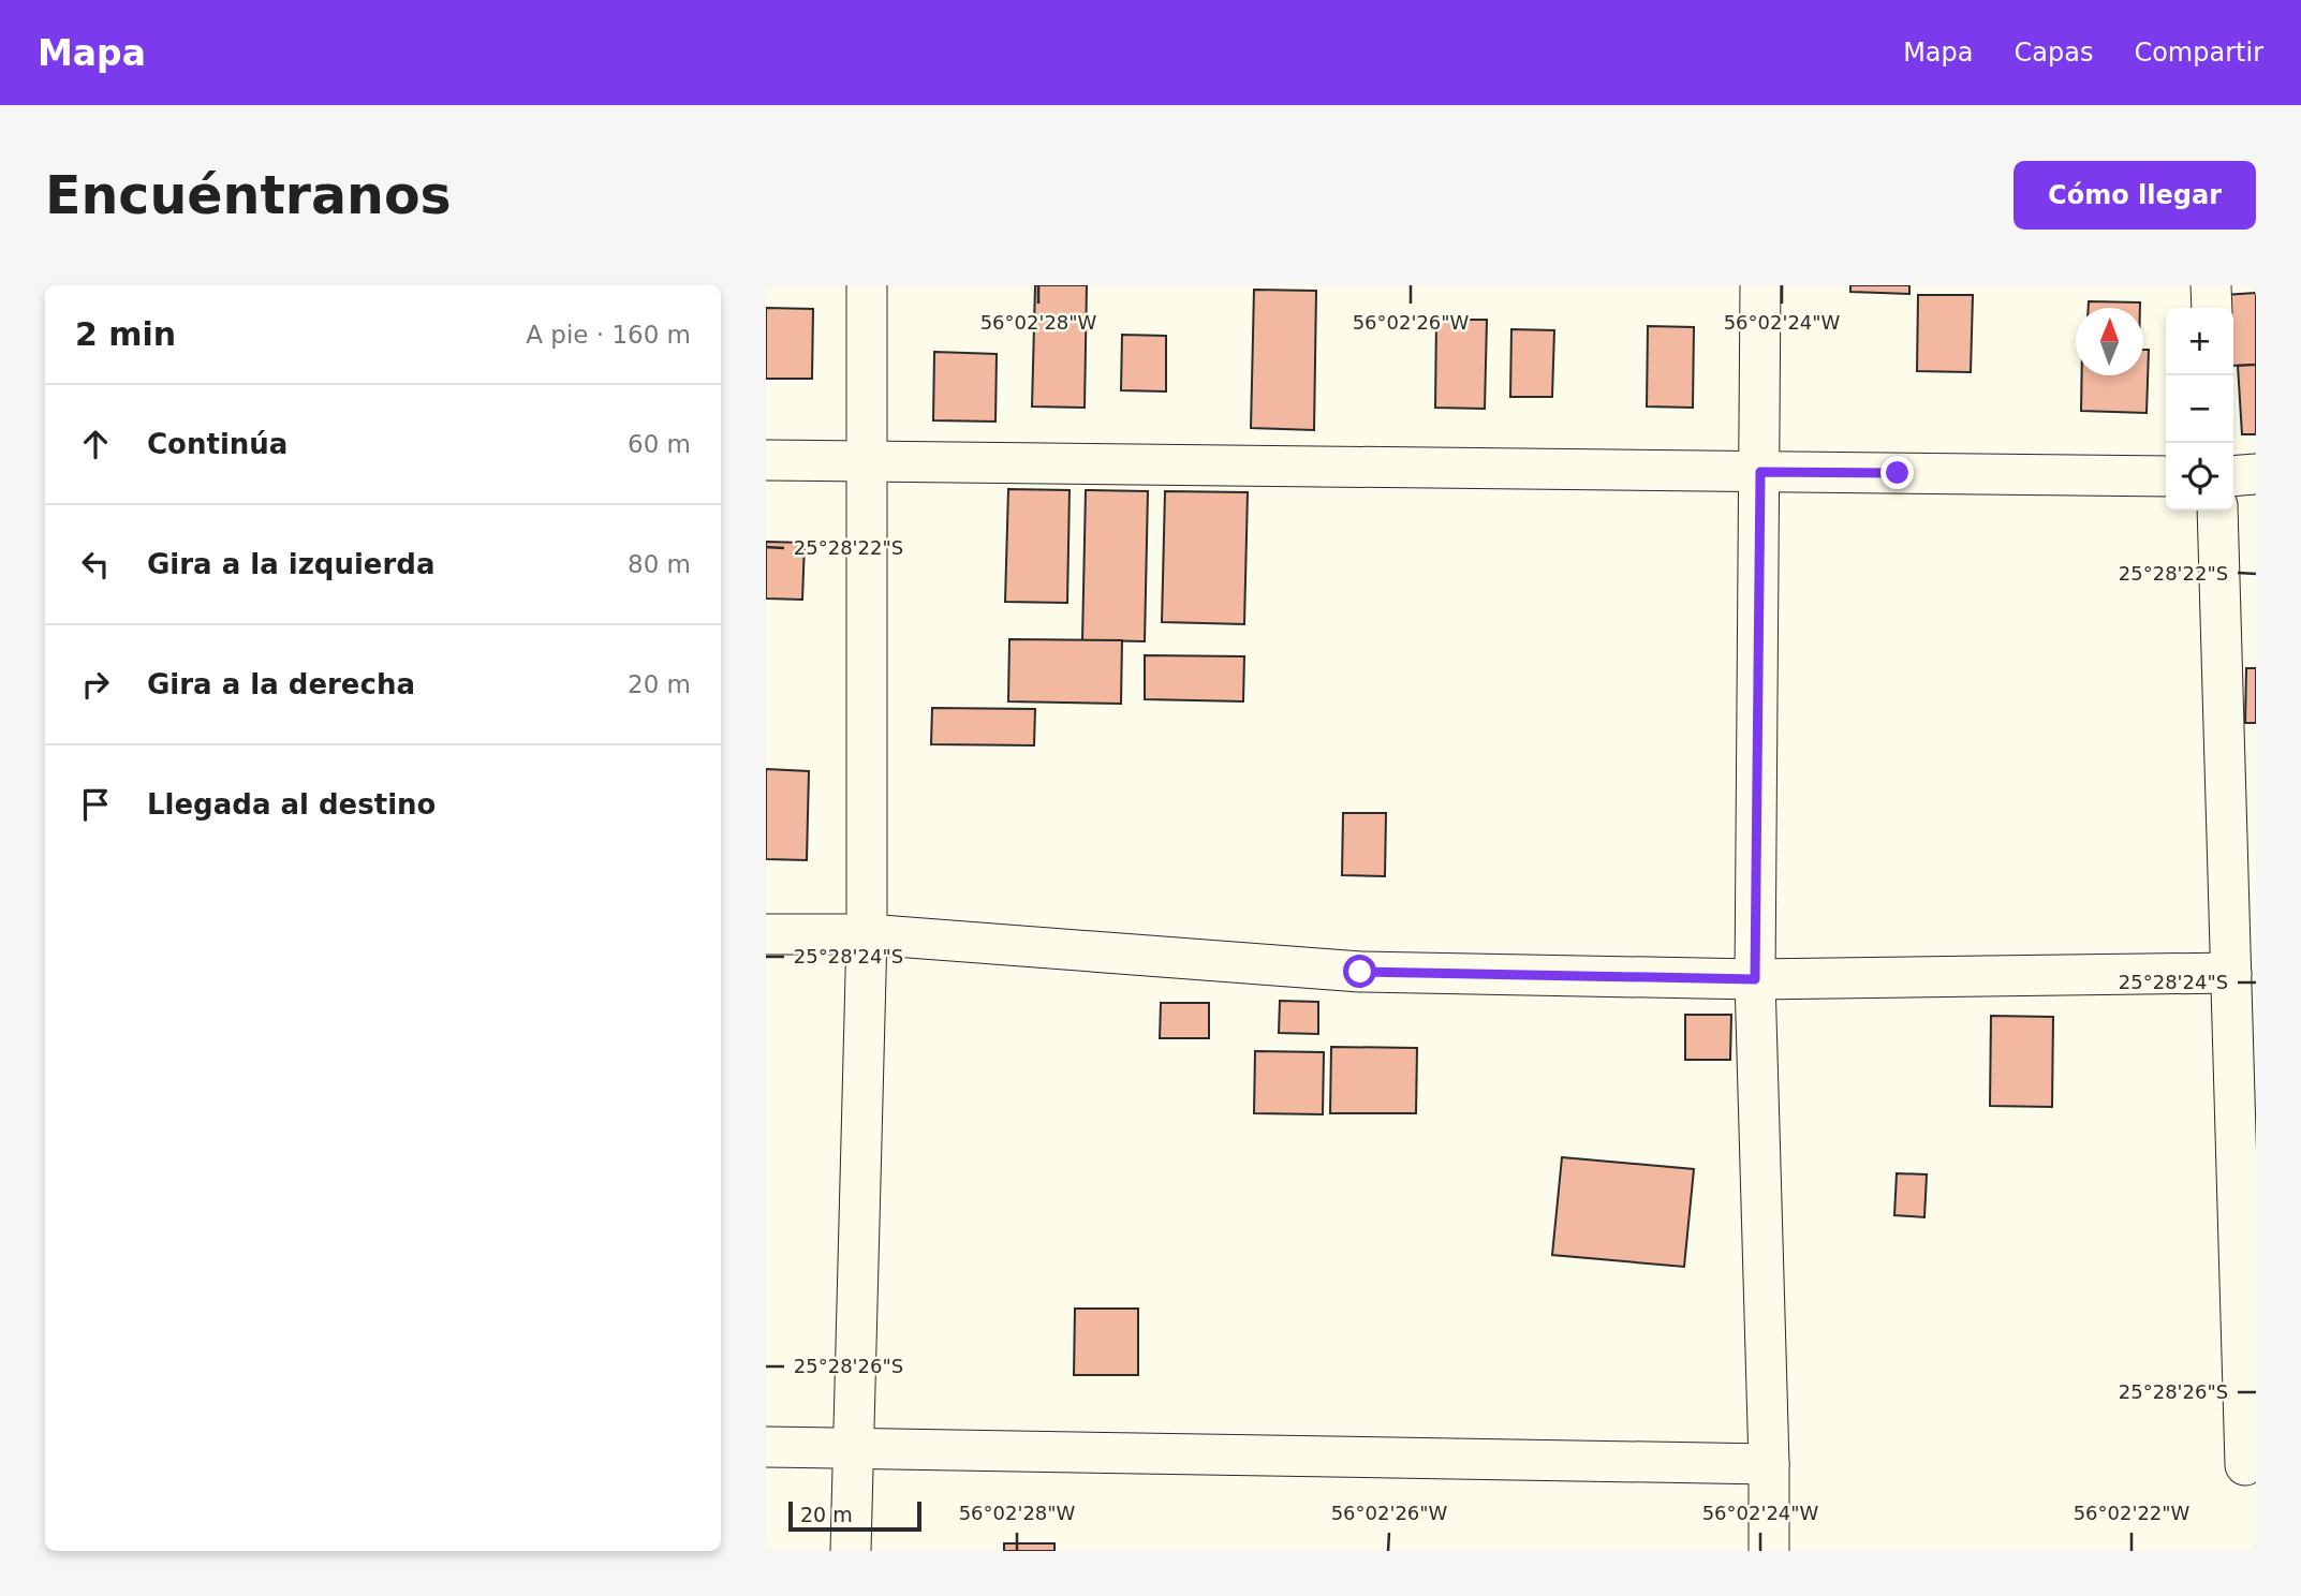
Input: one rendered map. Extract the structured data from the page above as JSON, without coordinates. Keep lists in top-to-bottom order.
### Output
{
  "scale_bar": "20 m",
  "north": "top",
  "page": {
    "header": "Mapa",
    "nav": ["Mapa", "Capas", "Compartir"],
    "buttons": "Cómo llegar",
    "title": "Encuéntranos",
    "heading": ["2 min", "A pie · 160 m"],
    "map_buttons": ["+", "−"],
    "list": [
      ["Continúa", "60 m"],
      ["Gira a la izquierda", "80 m"],
      ["Gira a la derecha", "20 m"],
      "Llegada al destino"
    ],
    "scale": "20 m"
  },
  "coordinates": [
    "56°02'28\"W",
    "56°02'26\"W",
    "56°02'24\"W",
    "25°28'22\"S",
    "25°28'24\"S",
    "25°28'26\"S",
    "56°02'22\"W"
  ]
}
